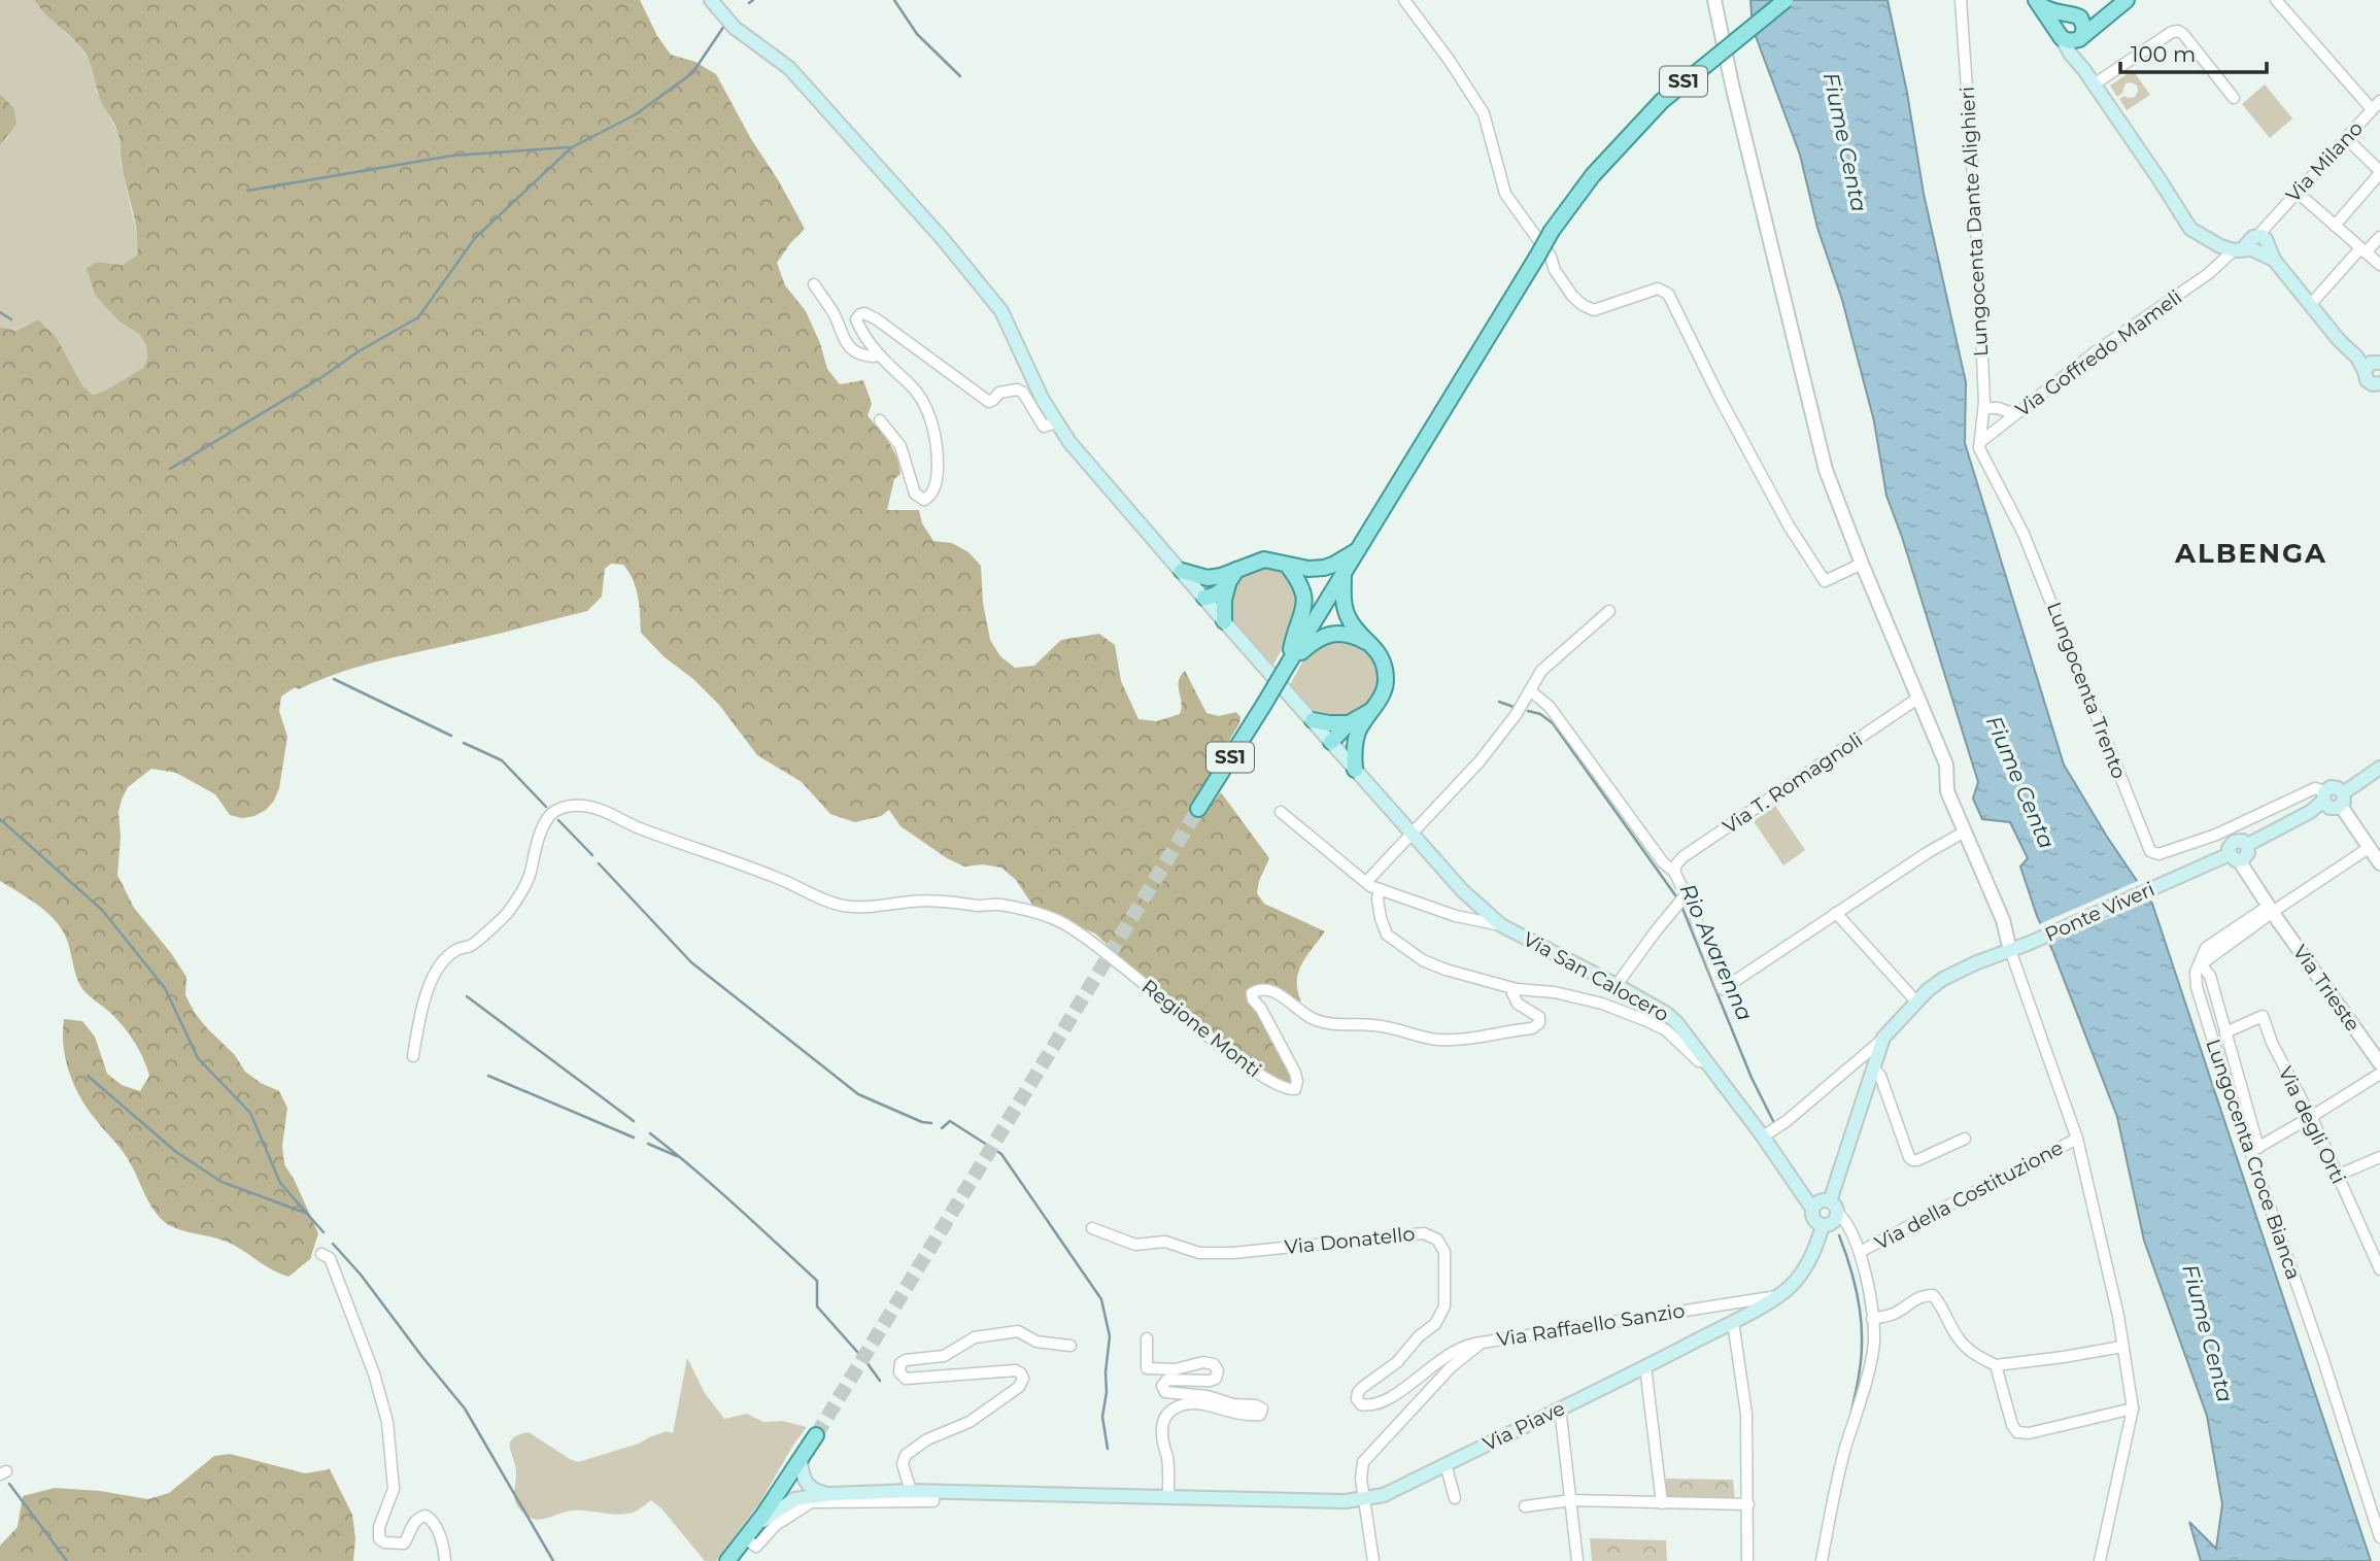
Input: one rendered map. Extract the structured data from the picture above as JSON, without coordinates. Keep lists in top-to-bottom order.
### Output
{
  "streets": {
    "main road": [
      "SS1",
      "Ponte Viveri",
      "Via San Calocero",
      "Via Piave"
    ],
    "street": [
      "Via Milano",
      "Lungocenta Dante Alighieri",
      "Via Goffredo Mameli",
      "Lungocenta Trento",
      "Via T. Romagnoli",
      "Via Trieste",
      "Regione Monti",
      "Via degli Orti",
      "Lungocenta Croce Bianca",
      "Via della Costituzione",
      "Via Donatello",
      "Via Raffaello Sanzio"
    ]
  },
  "crossings": [
    ["Via Milano", "Via Goffredo Mameli"],
    ["Lungocenta Dante Alighieri", "Via Goffredo Mameli"],
    ["Lungocenta Dante Alighieri", "Lungocenta Trento"],
    ["Via Goffredo Mameli", "Lungocenta Trento"],
    ["Lungocenta Trento", "Ponte Viveri"],
    ["Ponte Viveri", "Via Trieste"],
    ["Via San Calocero", "Via Piave"],
    ["Via degli Orti", "Lungocenta Croce Bianca"],
    ["Via Donatello", "Via Raffaello Sanzio"],
    ["Via Raffaello Sanzio", "Via Piave"]
  ],
  "districts": ["ALBENGA"],
  "water": ["Fiume Centa", "Rio Avarenna"],
  "scale_bar": "100 m"
}
